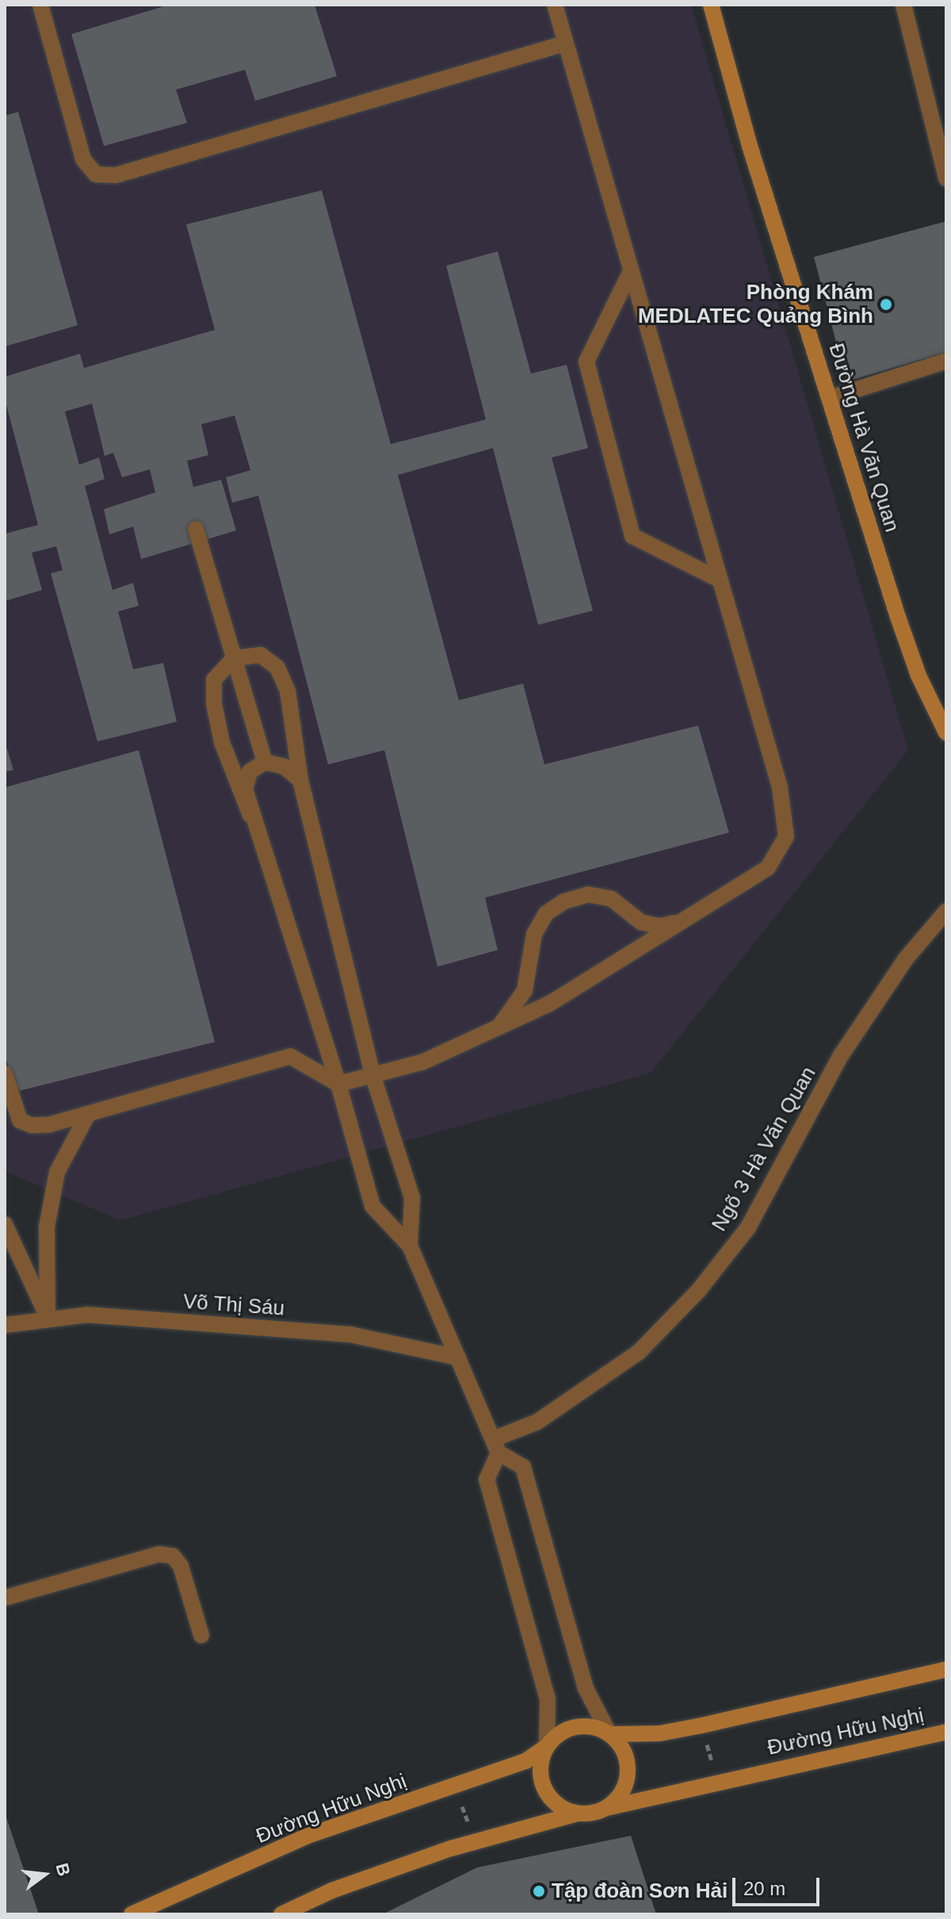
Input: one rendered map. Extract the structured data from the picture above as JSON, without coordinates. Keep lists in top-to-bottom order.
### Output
{
  "streets": {
    "main road": ["Đường Hà Văn Quan", "Đường Hữu Nghị"],
    "street": ["Ngõ 3 Hà Văn Quan", "Võ Thị Sáu"]
  },
  "places": ["Phòng Khám MEDLATEC Quảng Bình", "Tập đoàn Sơn Hải"],
  "scale_bar": "20 m",
  "north": "right"
}
